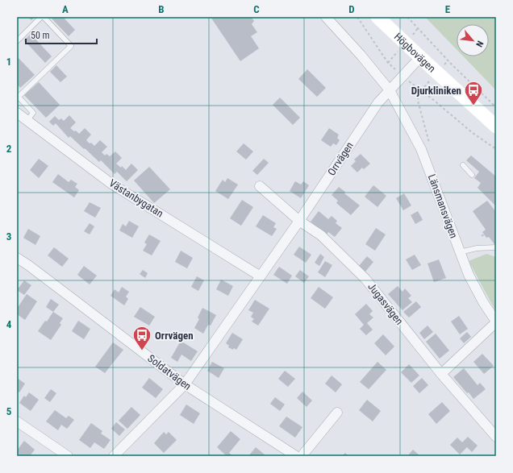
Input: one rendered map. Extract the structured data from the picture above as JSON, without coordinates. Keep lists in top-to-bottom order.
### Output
{
  "streets": {
    "main road": ["Högbovägen"],
    "street": [
      "Orrvägen",
      "Västanbygatan",
      "Länsmansvägen",
      "Jugasvägen",
      "Soldatvägen"
    ]
  },
  "crossings": [
    ["Högbovägen", "Orrvägen"],
    ["Orrvägen", "Västanbygatan"],
    ["Orrvägen", "Länsmansvägen"],
    ["Orrvägen", "Jugasvägen"],
    ["Orrvägen", "Soldatvägen"]
  ],
  "places": {
    "bus stop": ["Djurkliniken", "Orrvägen"]
  },
  "scale_bar": "50 m",
  "north": "bottom right",
  "grid": {
    "columns": [
      "A",
      "B",
      "C",
      "D",
      "E"
    ],
    "rows": [
      "1",
      "2",
      "3",
      "4",
      "5"
    ]
  }
}
